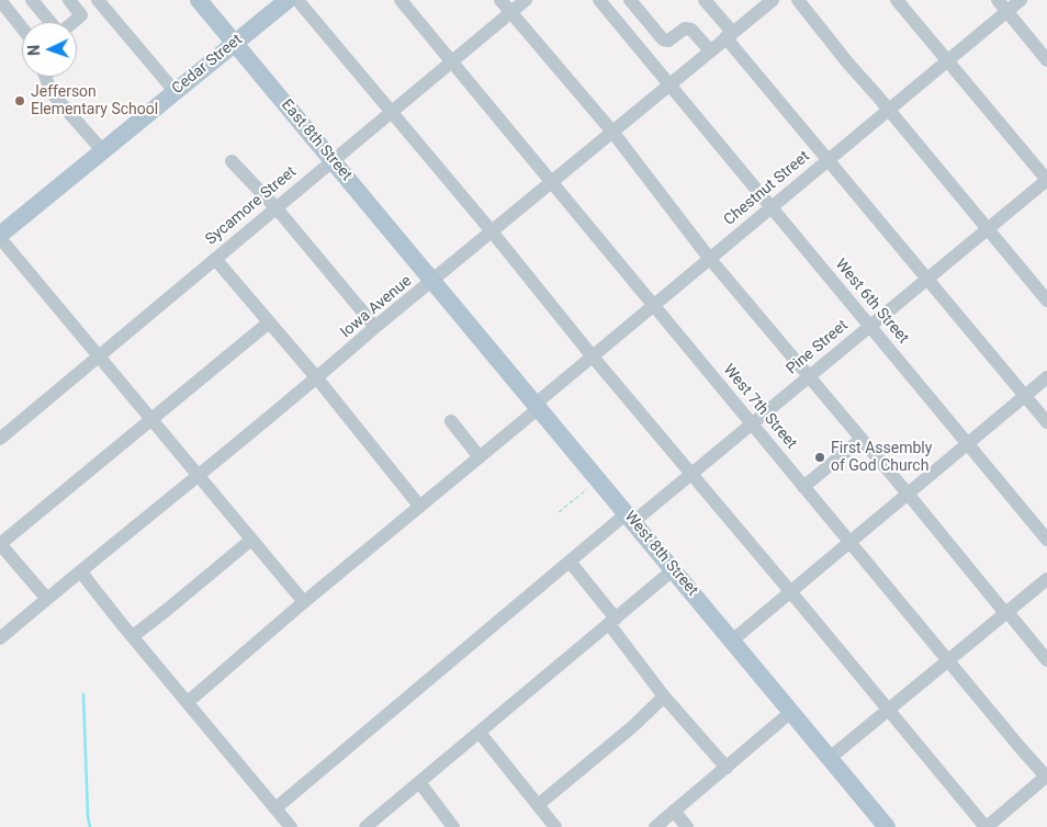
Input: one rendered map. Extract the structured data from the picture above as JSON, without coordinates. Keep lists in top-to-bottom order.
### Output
{
  "streets": {
    "main road": ["Cedar Street", "East 8th Street", "West 8th Street"],
    "street": [
      "Chestnut Street",
      "Sycamore Street",
      "West 6th Street",
      "Iowa Avenue",
      "Pine Street",
      "West 7th Street"
    ]
  },
  "crossings": [
    ["Cedar Street", "East 8th Street"],
    ["East 8th Street", "Sycamore Street"],
    ["East 8th Street", "Iowa Avenue"],
    ["East 8th Street", "West 8th Street"],
    ["Chestnut Street", "West 6th Street"],
    ["Chestnut Street", "West 7th Street"],
    ["Chestnut Street", "West 8th Street"],
    ["Sycamore Street", "West 7th Street"],
    ["West 6th Street", "Iowa Avenue"],
    ["West 6th Street", "Pine Street"],
    ["Iowa Avenue", "West 7th Street"],
    ["Iowa Avenue", "West 8th Street"],
    ["Pine Street", "West 7th Street"],
    ["Pine Street", "West 8th Street"]
  ],
  "places": ["Jefferson Elementary School", "First Assembly of God Church"],
  "north": "left"
}
